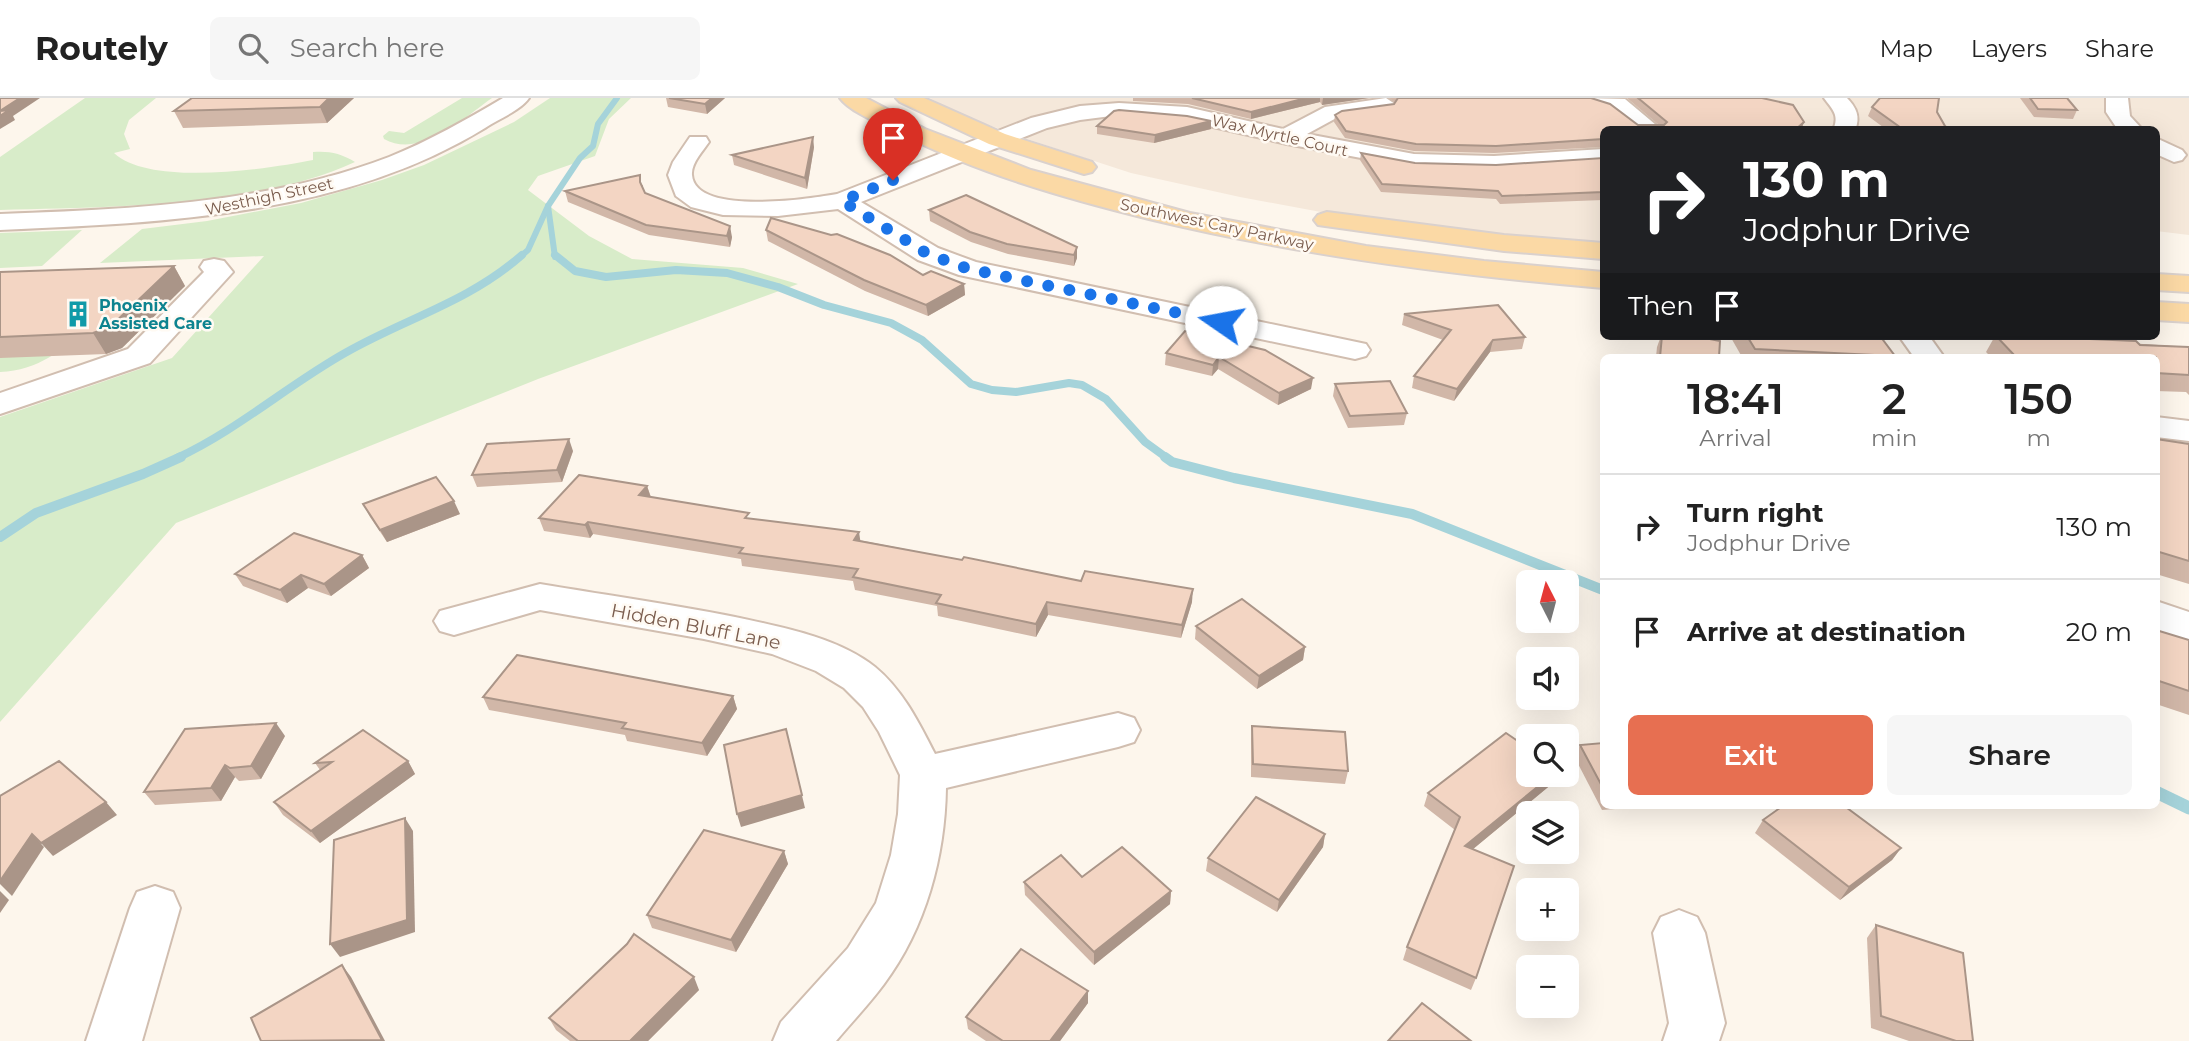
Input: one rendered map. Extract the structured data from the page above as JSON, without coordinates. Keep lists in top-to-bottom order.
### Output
{
  "streets": {
    "main road": ["Southwest Cary Parkway"],
    "street": ["Wax Myrtle Court", "Westhigh Street", "Hidden Bluff Lane"]
  },
  "crossings": [
    ["Wax Myrtle Court", "Southwest Cary Parkway"]
  ],
  "places": {
    "building": ["Phoenix Assisted Care"]
  },
  "north": "top",
  "page": {
    "header": "Routely",
    "search": "Search here",
    "nav": ["Map", "Layers", "Share"],
    "turn": ["130 m", "Jodphur Drive"],
    "then": "Then",
    "eta": [
      "18:41",
      "Arrival",
      "2",
      "min",
      "150",
      "m"
    ],
    "list": [
      {
        "name": "Turn right",
        "note": "Jodphur Drive",
        "value": "130 m"
      },
      {
        "name": "Arrive at destination",
        "value": "20 m"
      }
    ],
    "map_buttons": ["+", "−"],
    "buttons": ["Exit", "Share"]
  }
}
